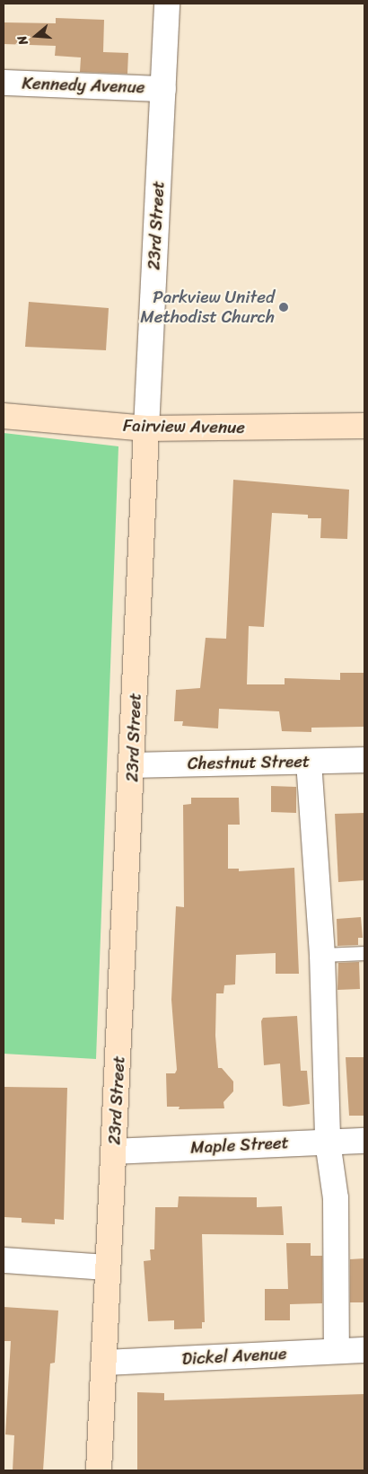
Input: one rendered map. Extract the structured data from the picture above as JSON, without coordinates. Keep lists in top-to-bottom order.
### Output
{
  "streets": {
    "street": [
      "Kennedy Avenue",
      "23rd Street",
      "Fairview Avenue",
      "Chestnut Street",
      "Maple Street",
      "Dickel Avenue"
    ]
  },
  "crossings": [
    ["Kennedy Avenue", "23rd Street"],
    ["23rd Street", "Fairview Avenue"],
    ["23rd Street", "Chestnut Street"],
    ["23rd Street", "Maple Street"],
    ["23rd Street", "Dickel Avenue"]
  ],
  "places": ["Parkview United Methodist Church"],
  "north": "left"
}
